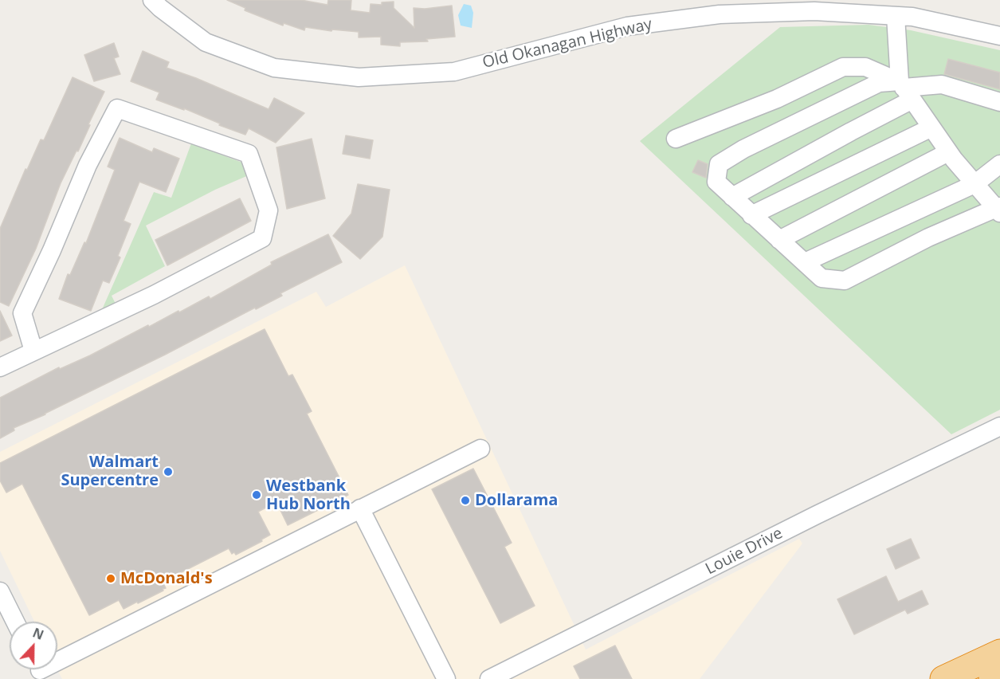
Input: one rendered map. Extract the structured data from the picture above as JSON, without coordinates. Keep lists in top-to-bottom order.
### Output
{
  "streets": {
    "street": ["Old Okanagan Highway", "Louie Drive"]
  },
  "places": [
    "Walmart Supercentre",
    "Westbank Hub North",
    "Dollarama",
    "McDonald's"
  ],
  "north": "top"
}
